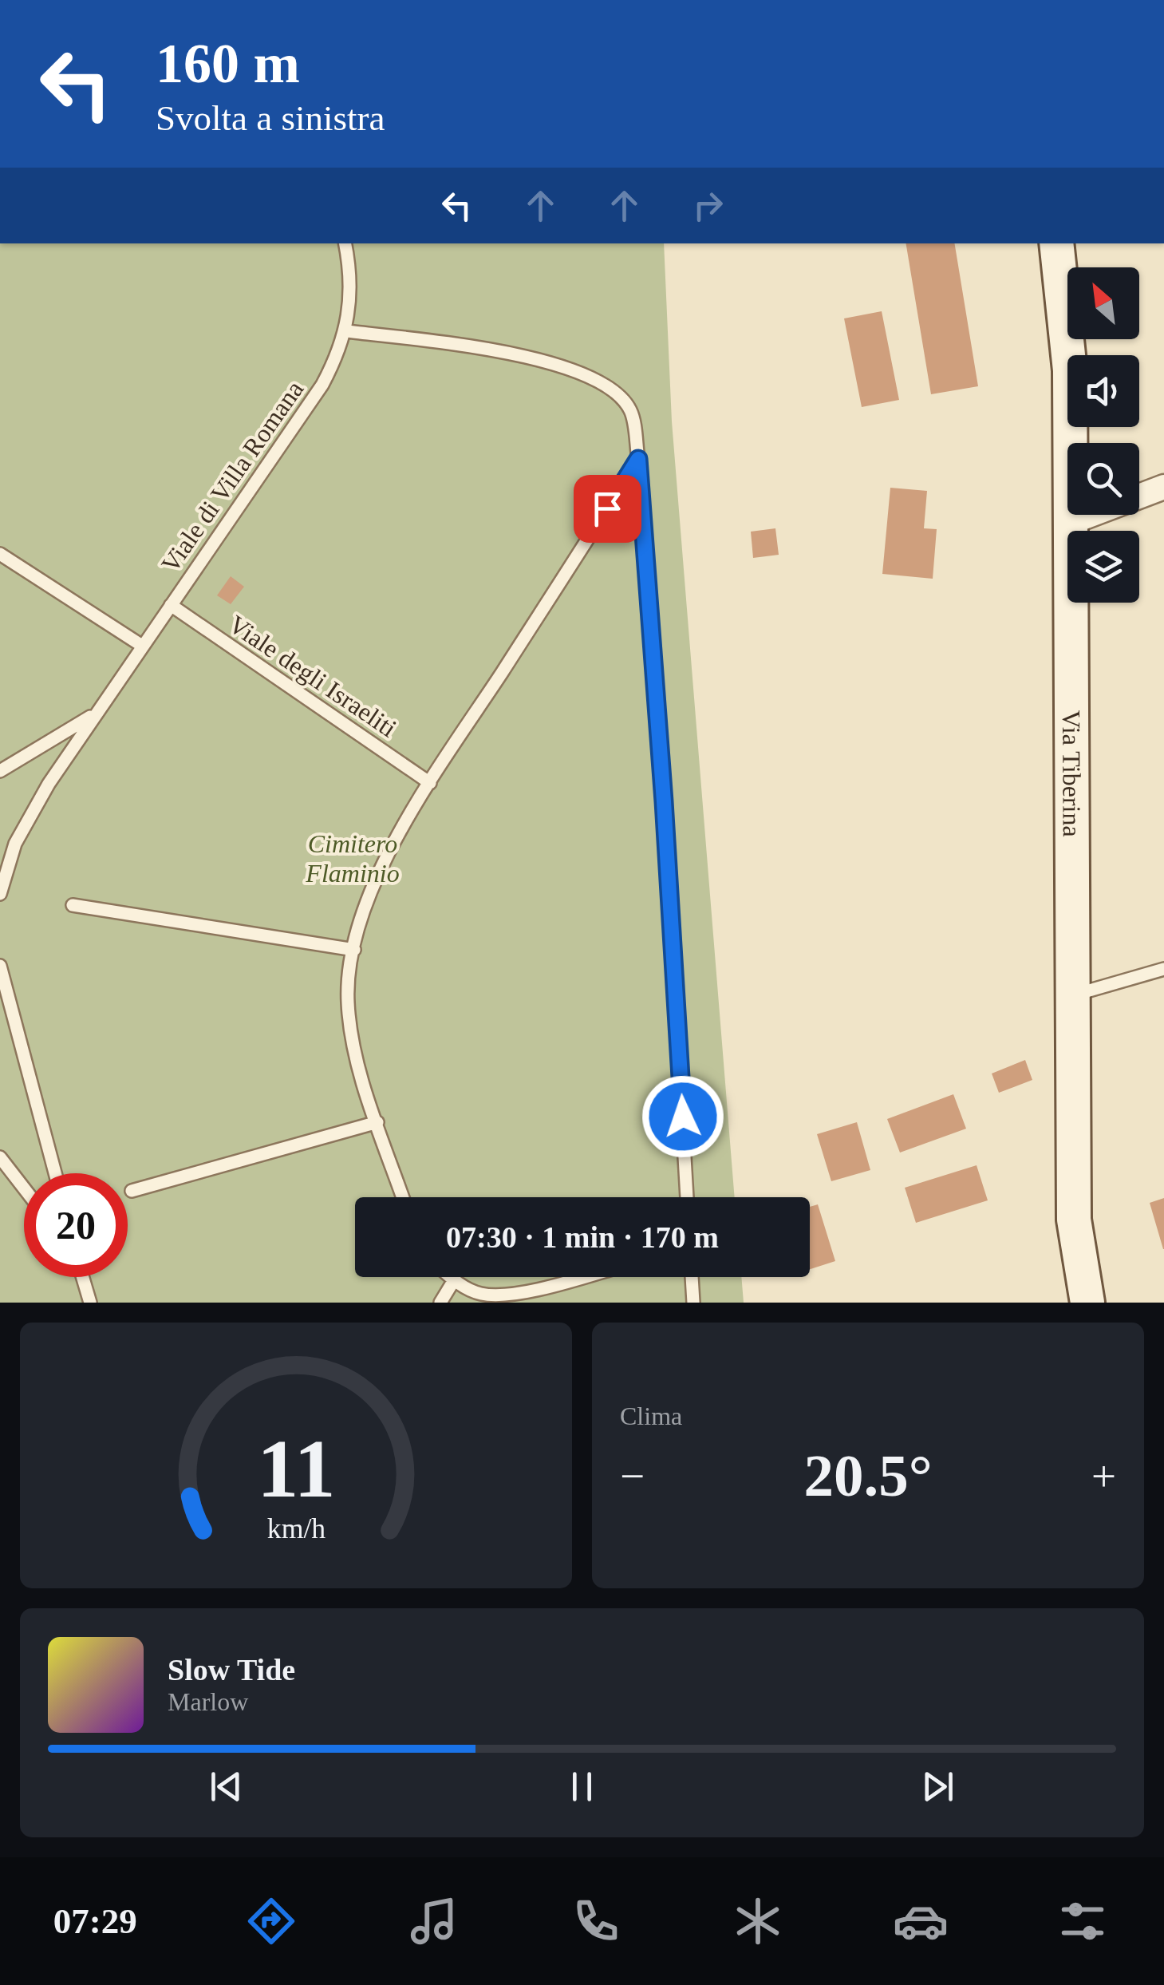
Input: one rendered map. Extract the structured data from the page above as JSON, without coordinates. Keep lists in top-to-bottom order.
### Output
{
  "streets": {
    "main road": ["Via Tiberina"],
    "lane": ["Viale di Villa Romana", "Viale degli Israeliti"]
  },
  "crossings": [
    ["Viale di Villa Romana", "Viale degli Israeliti"]
  ],
  "parks": ["Cimitero Flaminio"],
  "north": "top left",
  "page": {
    "turn": ["160 m", "Svolta a sinistra"],
    "limit": "20",
    "trip": "07:30 · 1 min · 170 m",
    "tile": "Clima",
    "heat": ["−", "20.5°", "+"],
    "song": ["Slow Tide", "Marlow"],
    "tabs": "07:29",
    "gauge": ["11", "km/h"]
  }
}
